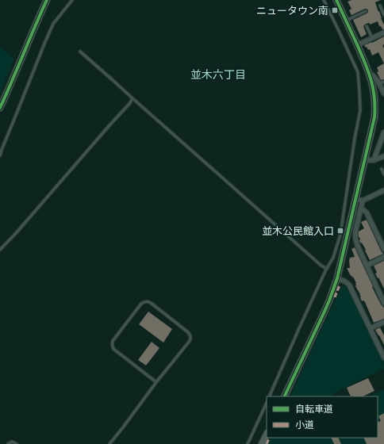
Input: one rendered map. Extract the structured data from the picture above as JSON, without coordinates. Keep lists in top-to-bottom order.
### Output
{
  "districts": ["並木六丁目"],
  "places": {
    "transit": ["ニュータウン南", "並木公民館入口"]
  },
  "legend": ["自転車道", "小道"]
}
